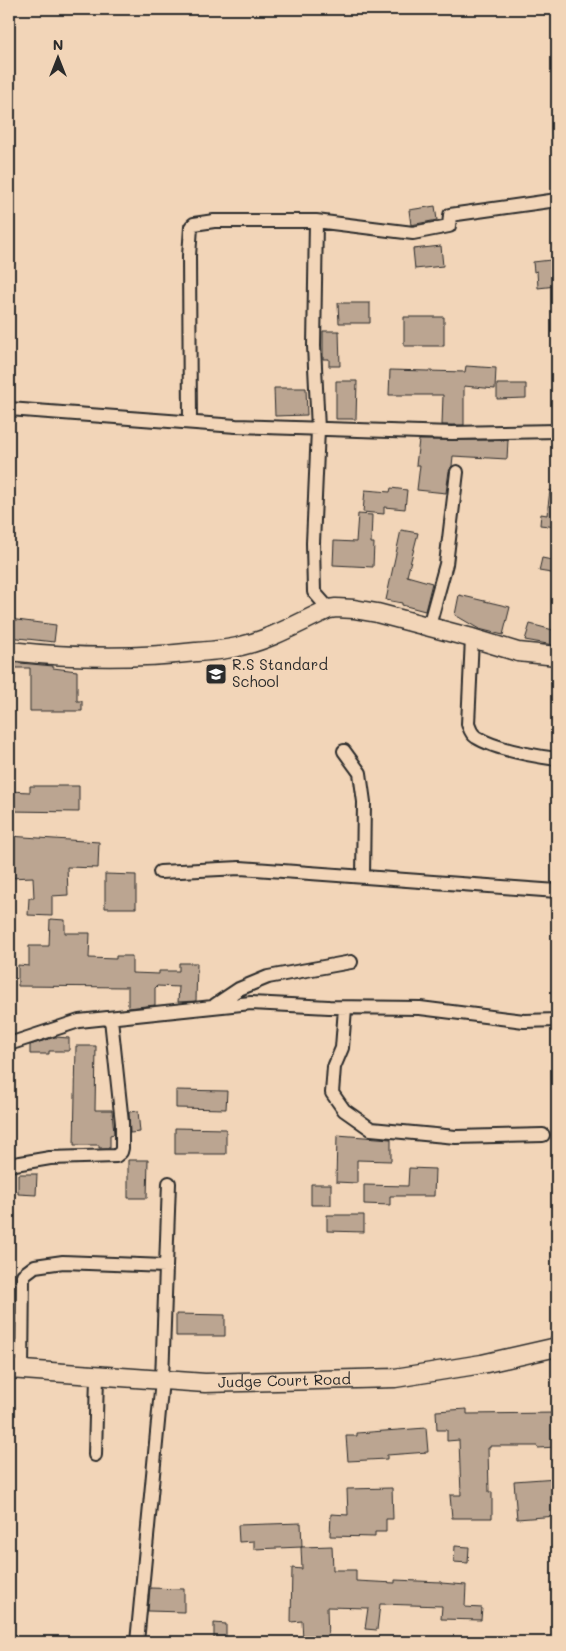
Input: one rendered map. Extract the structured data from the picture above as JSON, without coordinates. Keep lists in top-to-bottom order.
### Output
{
  "streets": {
    "street": ["Judge Court Road"]
  },
  "places": {
    "school or university": ["R.S Standard School"]
  },
  "north": "top"
}
